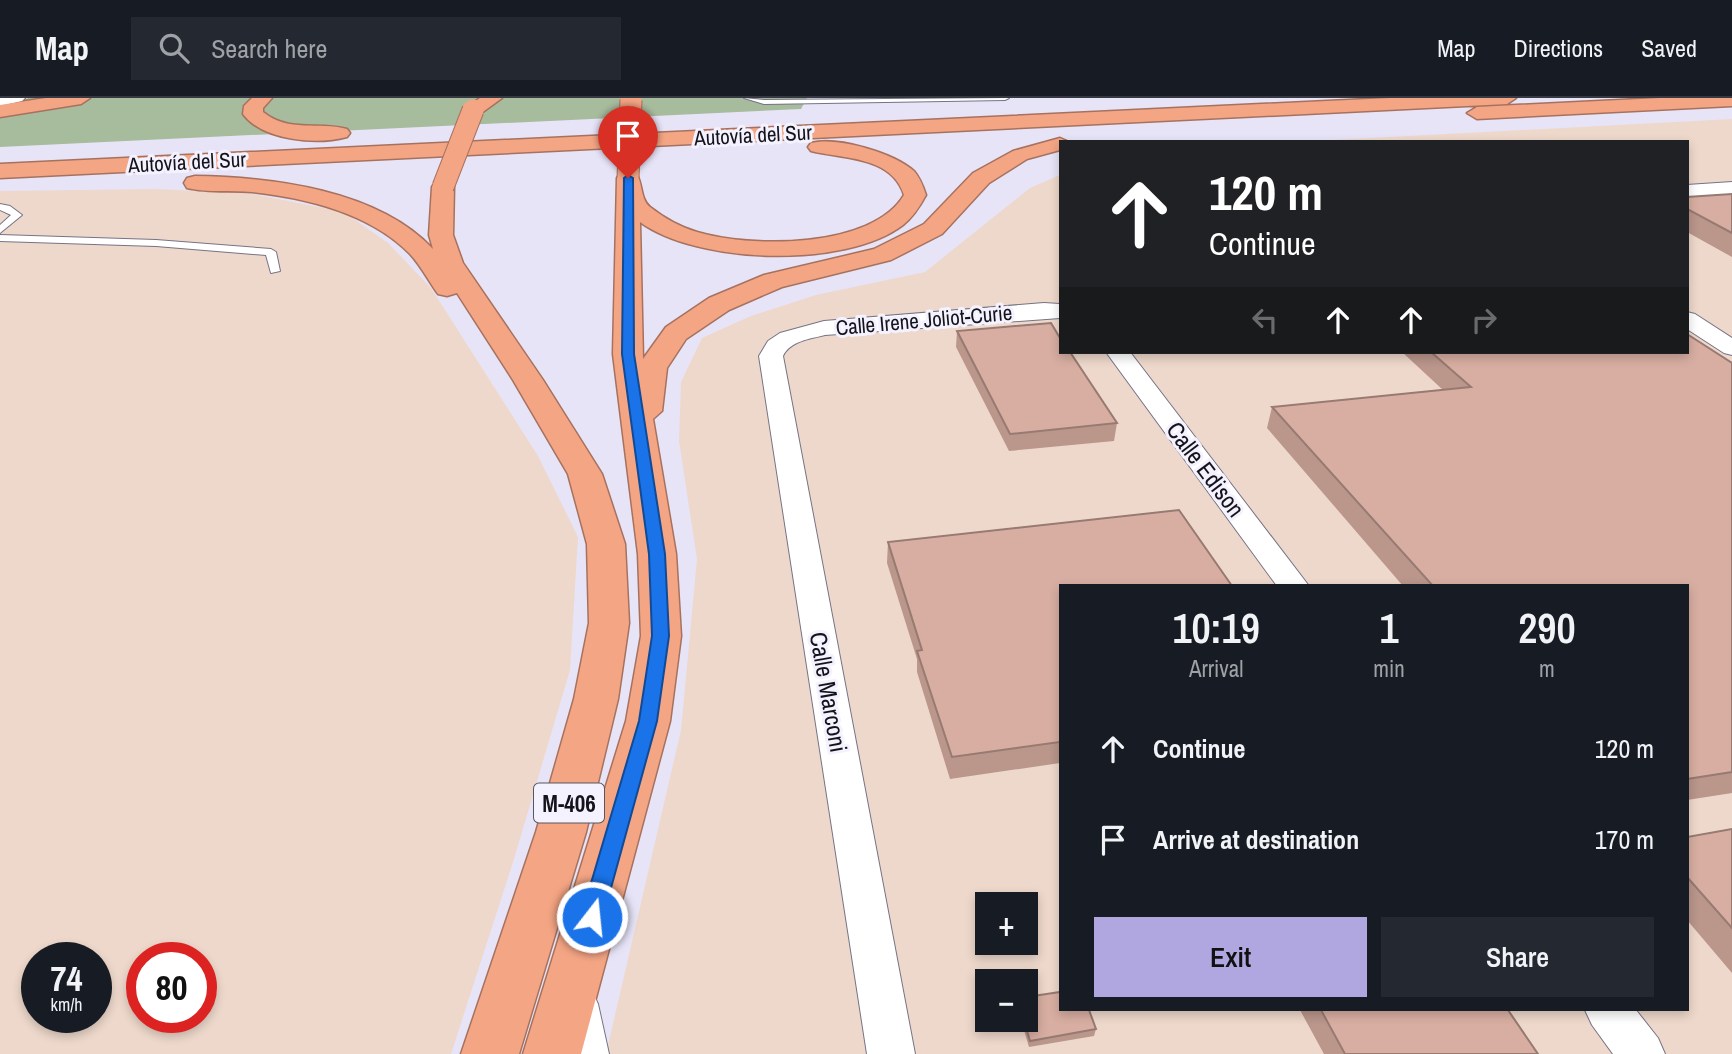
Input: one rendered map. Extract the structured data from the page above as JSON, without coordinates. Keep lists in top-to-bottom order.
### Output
{
  "streets": {
    "highway": ["Autovía del Sur", "M-406"],
    "street": ["Calle Irene Joliot-Curie", "Calle Edison", "Calle Marconi"]
  },
  "crossings": [
    ["Calle Irene Joliot-Curie", "Calle Marconi"]
  ],
  "page": {
    "header": "Map",
    "search": "Search here",
    "nav": ["Map", "Directions", "Saved"],
    "turn": ["120 m", "Continue"],
    "eta": [
      "10:19",
      "Arrival",
      "1",
      "min",
      "290",
      "m"
    ],
    "list": [
      {
        "name": "Continue",
        "value": "120 m"
      },
      {
        "name": "Arrive at destination",
        "value": "170 m"
      }
    ],
    "map_buttons": ["+", "−"],
    "buttons": ["Exit", "Share"],
    "speed": "74 km/h",
    "limit": "80"
  }
}
